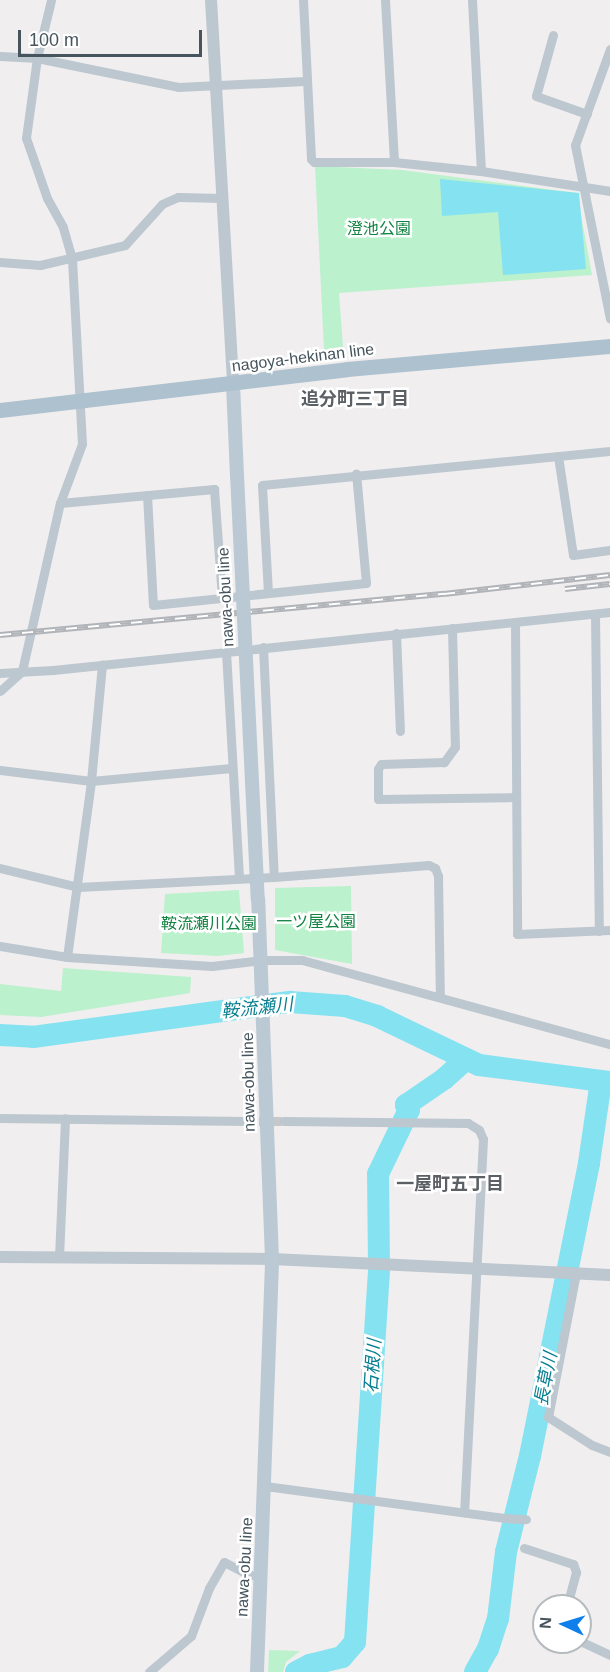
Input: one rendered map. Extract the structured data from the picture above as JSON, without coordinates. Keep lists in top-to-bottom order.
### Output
{
  "streets": {
    "main road": ["nagoya-hekinan line", "nawa-obu line"]
  },
  "crossings": [
    ["nagoya-hekinan line", "nawa-obu line"]
  ],
  "districts": ["追分町三丁目", "一屋町五丁目"],
  "water": ["鞍流瀬川", "石根川", "長草川"],
  "parks": ["澄池公園", "一ツ屋公園", "鞍流瀬川公園"],
  "scale_bar": "100 m",
  "north": "left"
}
